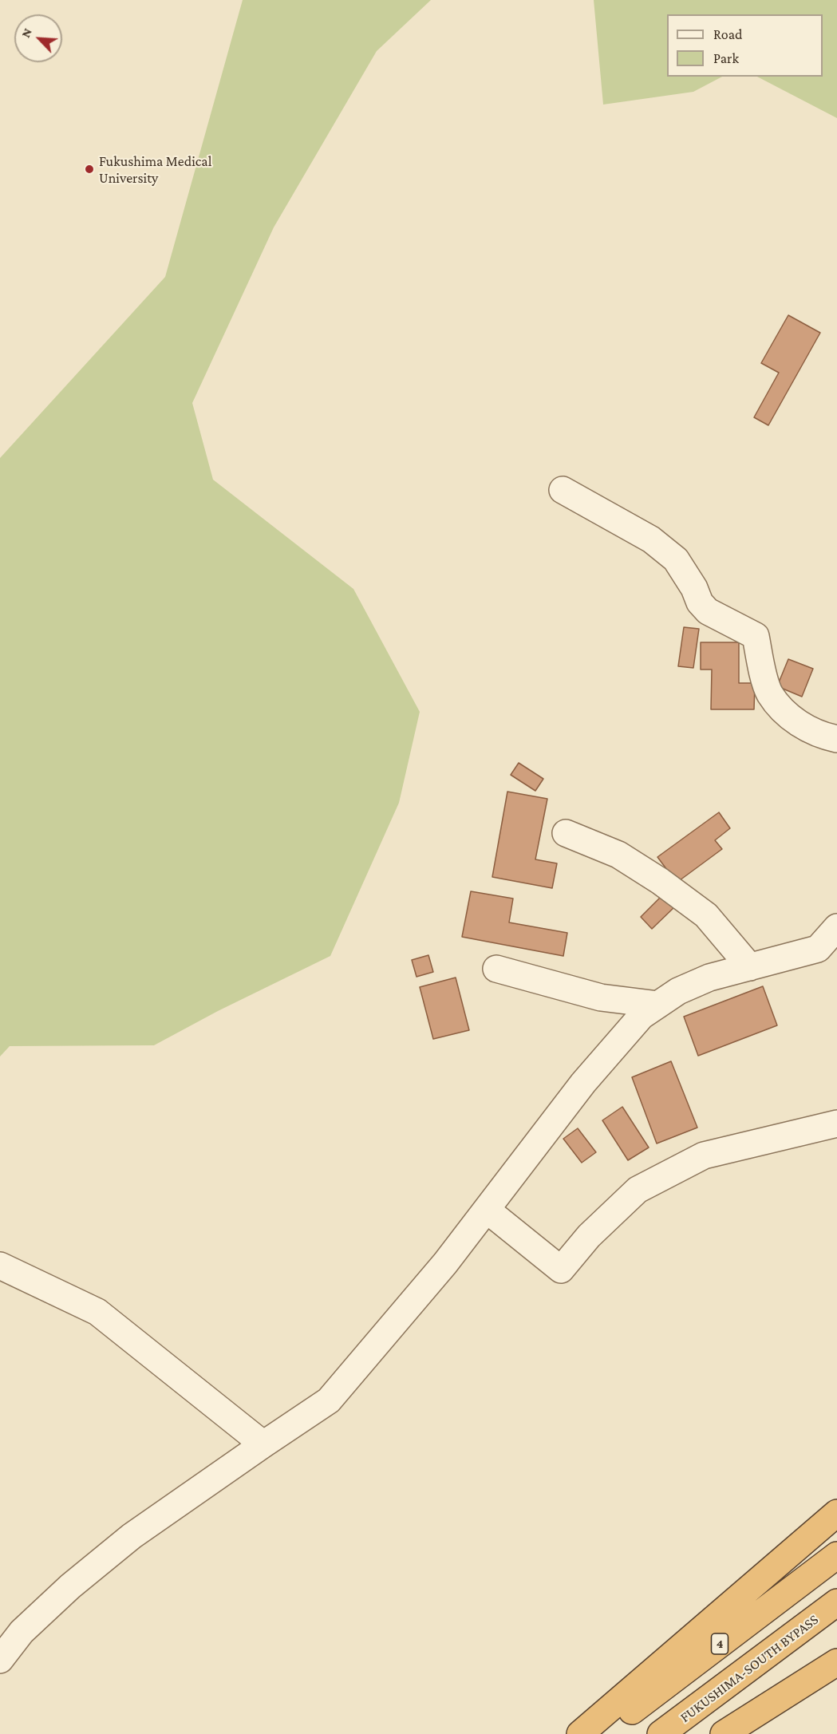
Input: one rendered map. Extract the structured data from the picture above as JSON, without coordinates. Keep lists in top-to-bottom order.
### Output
{
  "streets": {
    "highway": ["4", "FUKUSHIMA-SOUTH BYPASS"]
  },
  "places": ["Fukushima Medical University"],
  "legend": ["Road", "Park"],
  "north": "top left"
}
